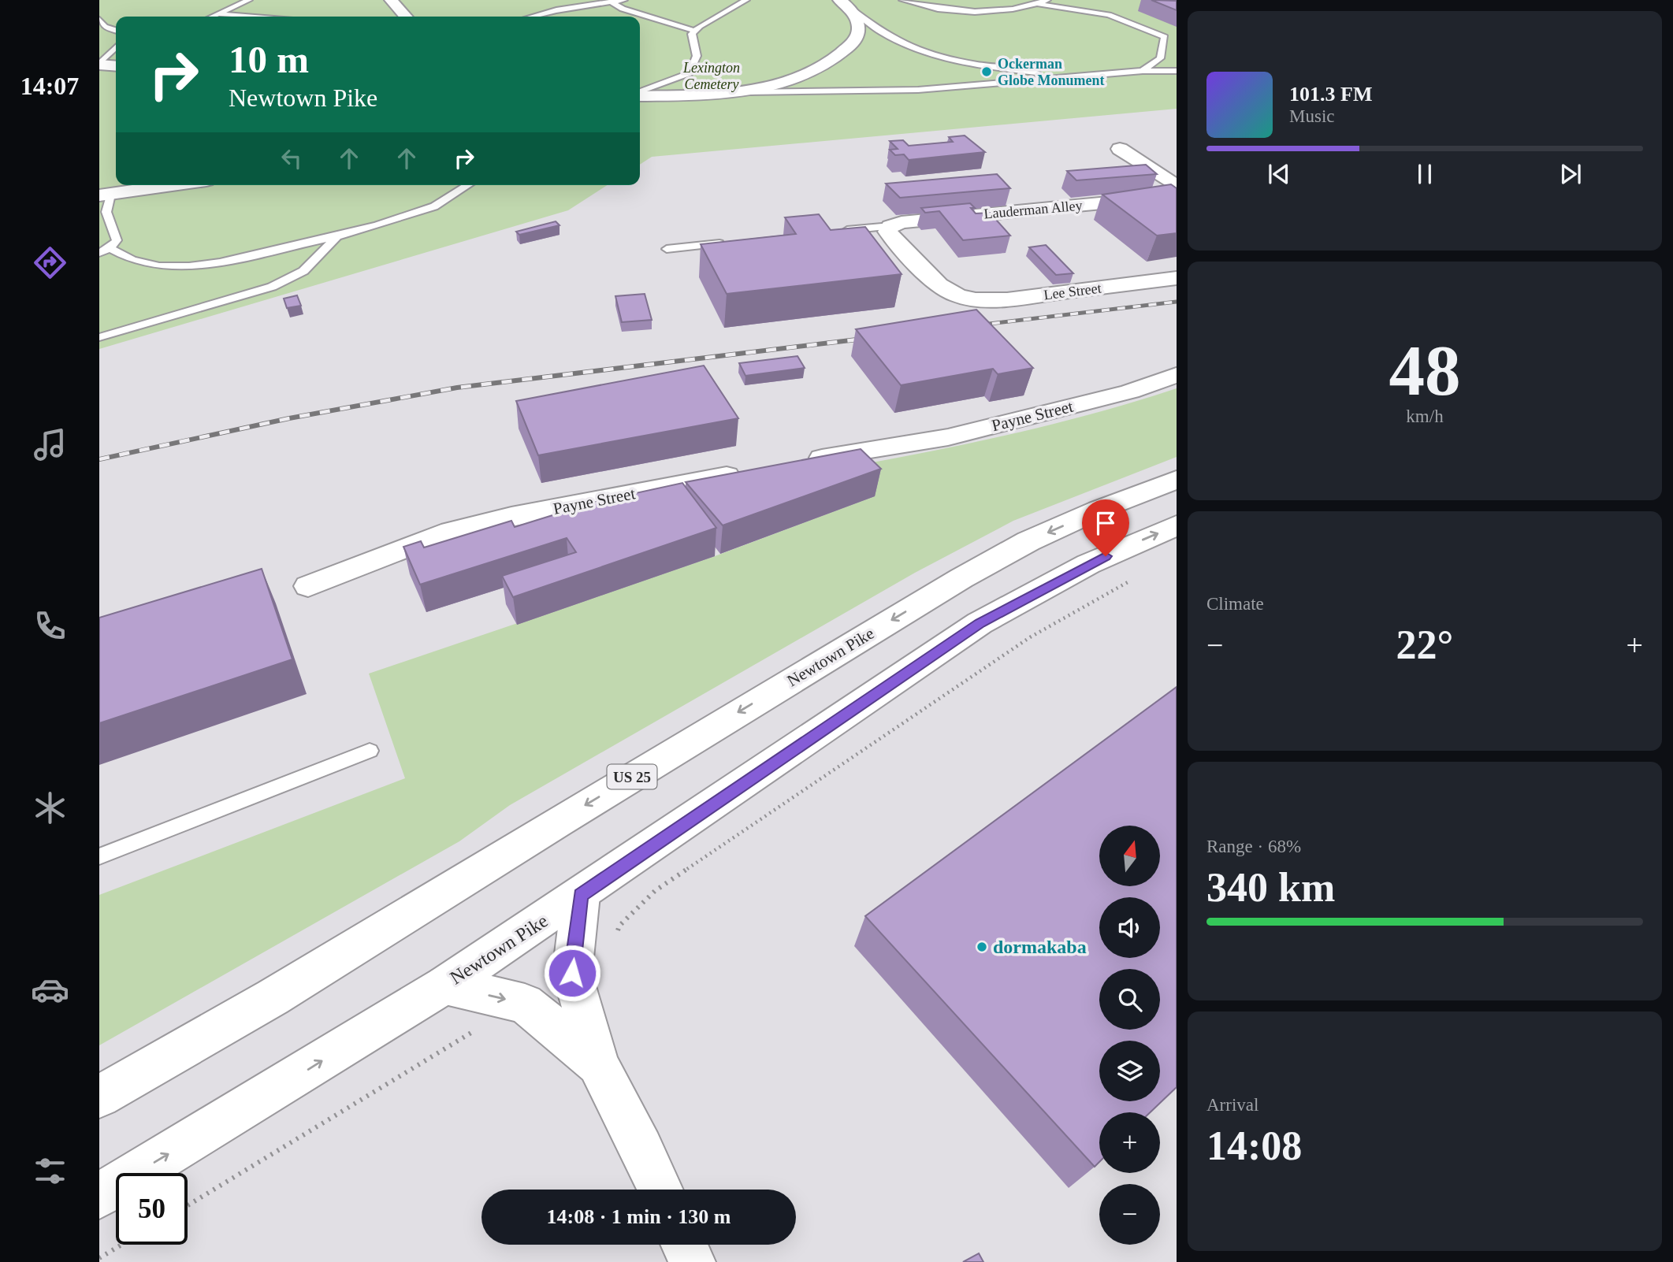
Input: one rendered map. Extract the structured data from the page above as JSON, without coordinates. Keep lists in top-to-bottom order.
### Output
{
  "streets": {
    "street": [
      "Lauderman Alley",
      "Lee Street",
      "Payne Street",
      "Newtown Pike",
      "US 25"
    ]
  },
  "crossings": [
    ["Lauderman Alley", "Lee Street"]
  ],
  "parks": ["Lexington Cemetery"],
  "places": ["Ockerman Globe Monument", "dormakaba"],
  "north": "top",
  "page": {
    "tabs": "14:07",
    "turn": ["10 m", "Newtown Pike"],
    "song": ["101.3 FM", "Music"],
    "tile": [
      ["48", "km/h"],
      "Climate",
      ["Range · 68%", "340 km"],
      ["Arrival", "14:08"]
    ],
    "heat": ["−", "22°", "+"],
    "map_buttons": ["+", "−"],
    "limit": "50",
    "trip": "14:08 · 1 min · 130 m"
  }
}
